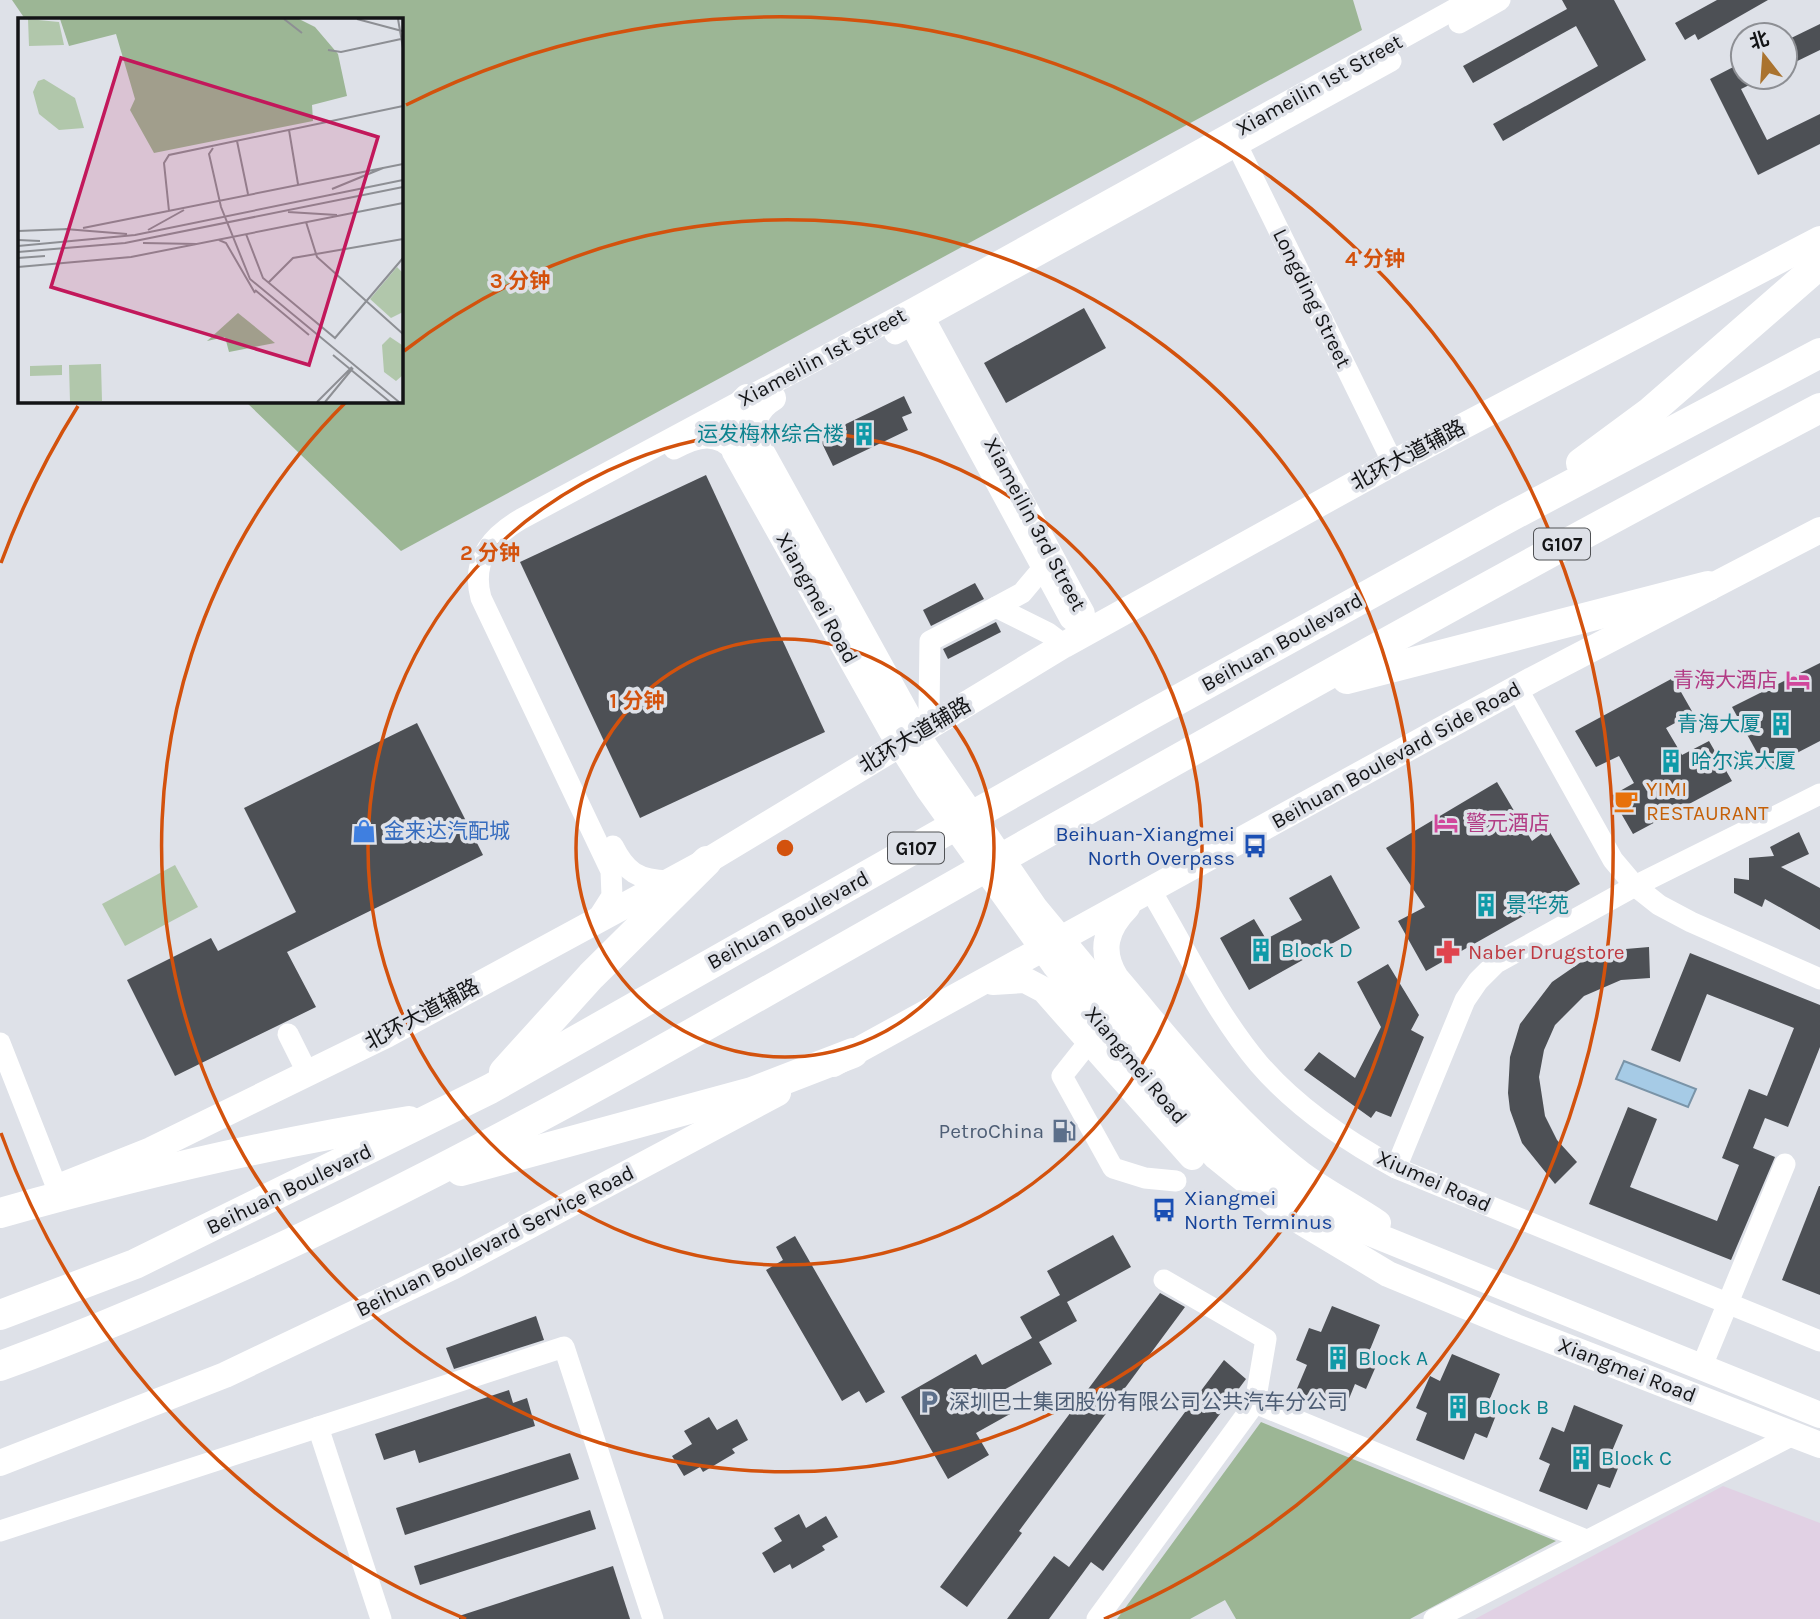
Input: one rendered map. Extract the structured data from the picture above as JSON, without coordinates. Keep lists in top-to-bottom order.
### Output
{
  "streets": {
    "highway": ["G107", "Beihuan Boulevard"],
    "main road": [
      "北环大道辅路",
      "Xiangmei Road",
      "Beihuan Boulevard Side Road",
      "Beihuan Boulevard Service Road"
    ],
    "street": [
      "Xiameilin 1st Street",
      "Longding Street",
      "Xiameilin 3rd Street",
      "Xiumei Road"
    ]
  },
  "crossings": [
    ["Xiameilin 1st Street", "Longding Street"],
    ["Xiameilin 1st Street", "Xiameilin 3rd Street"],
    ["Xiameilin 1st Street", "Xiangmei Road"],
    ["Longding Street", "北环大道辅路"],
    ["北环大道辅路", "Xiameilin 3rd Street"],
    ["Beihuan Boulevard Side Road", "Xiumei Road"],
    ["Beihuan Boulevard Side Road", "Beihuan Boulevard Service Road"]
  ],
  "places": {
    "building": [
      "运发梅林综合楼",
      "青海大厦",
      "哈尔滨大厦",
      "景华苑",
      "Block D",
      "Block A",
      "Block B",
      "Block C"
    ],
    "hotel": ["青海大酒店", "警元酒店"],
    "cafe": ["YIMI RESTAURANT"],
    "shop": ["金来达汽配城"],
    "bus stop": ["Beihuan-Xiangmei North Overpass", "Xiangmei North Terminus"],
    "pharmacy": ["Naber Drugstore"],
    "fuel station": ["PetroChina"],
    "parking": ["深圳巴士集团股份有限公司公共汽车分公司"]
  },
  "north": "top",
  "rings": [
    "4 分钟",
    "3 分钟",
    "2 分钟",
    "1 分钟"
  ]
}
